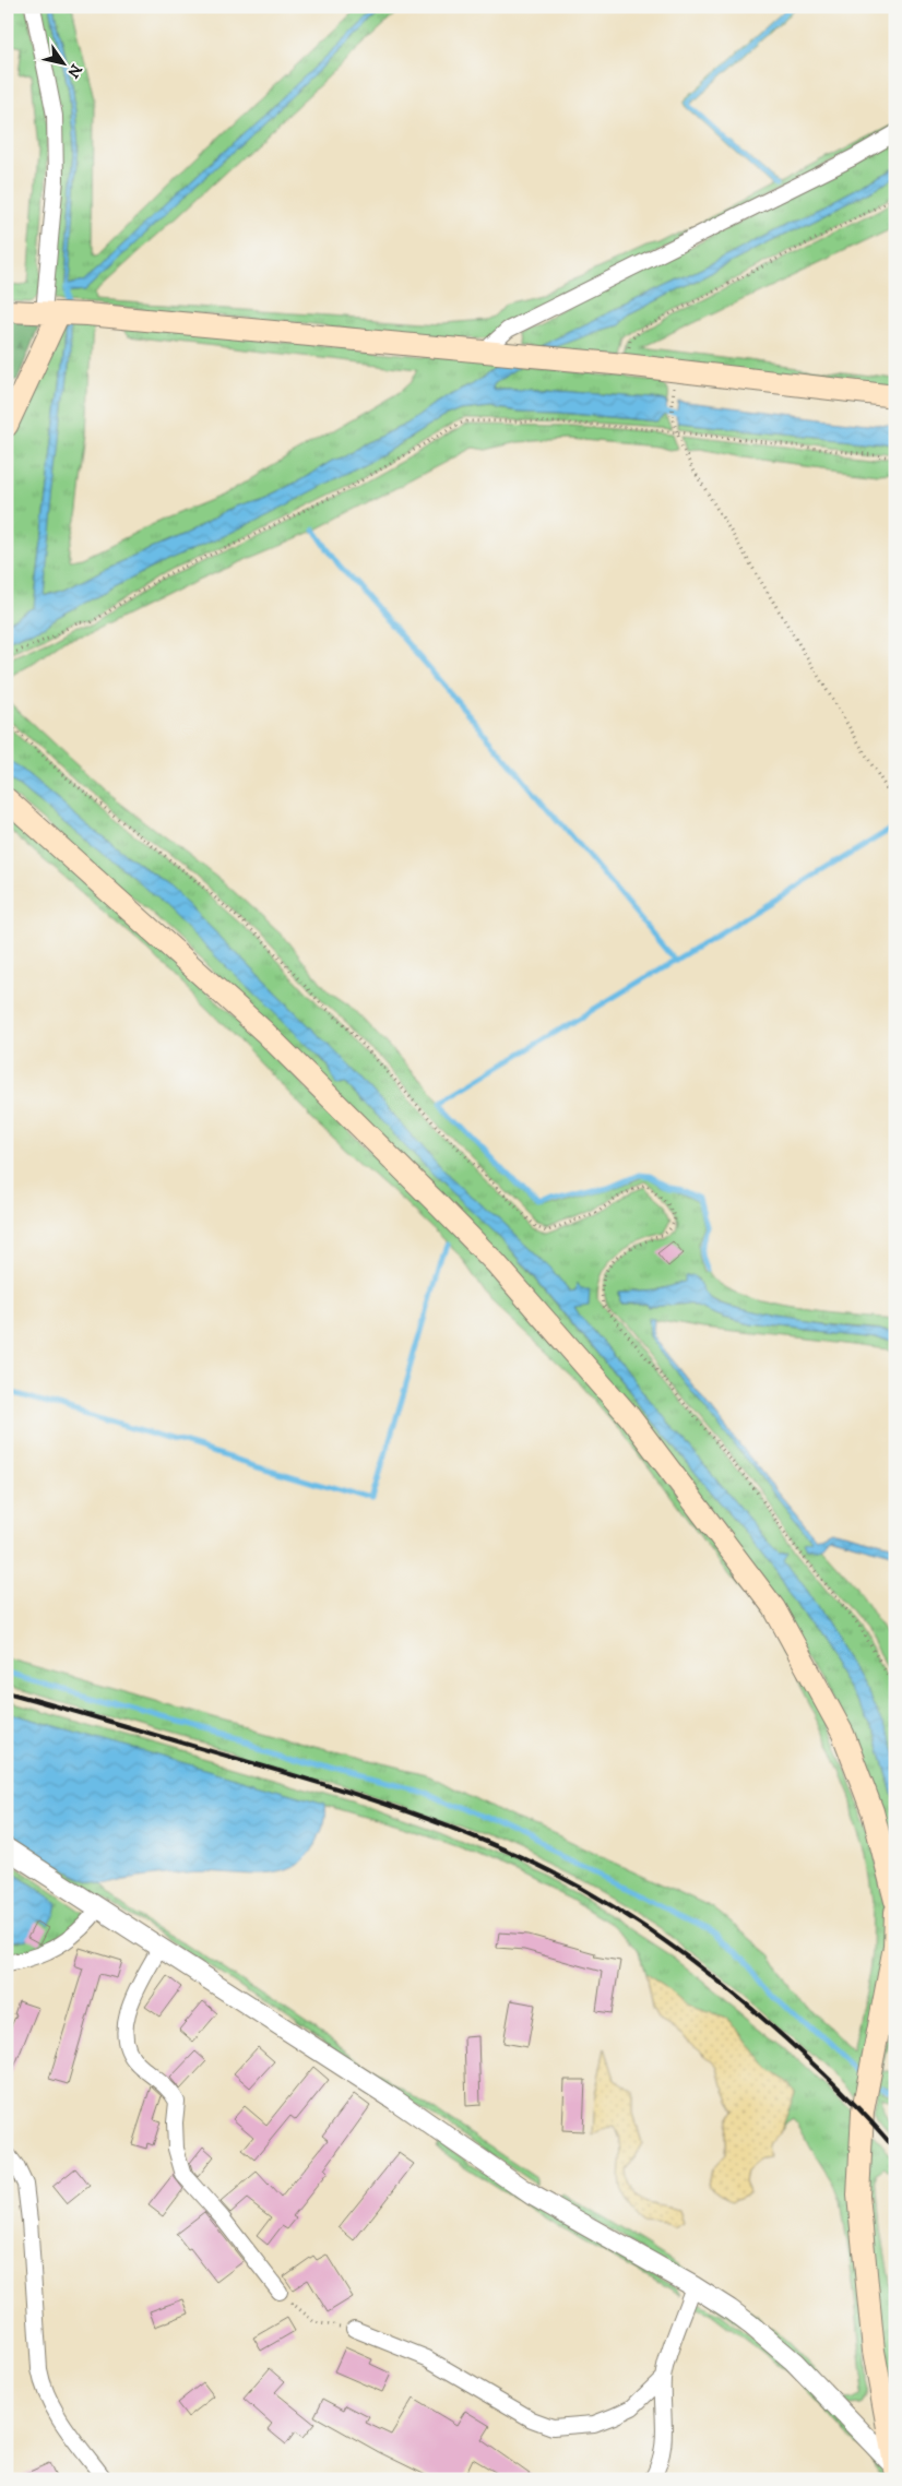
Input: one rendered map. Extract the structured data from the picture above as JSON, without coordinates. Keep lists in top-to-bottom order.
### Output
{
  "north": "bottom right"
}
